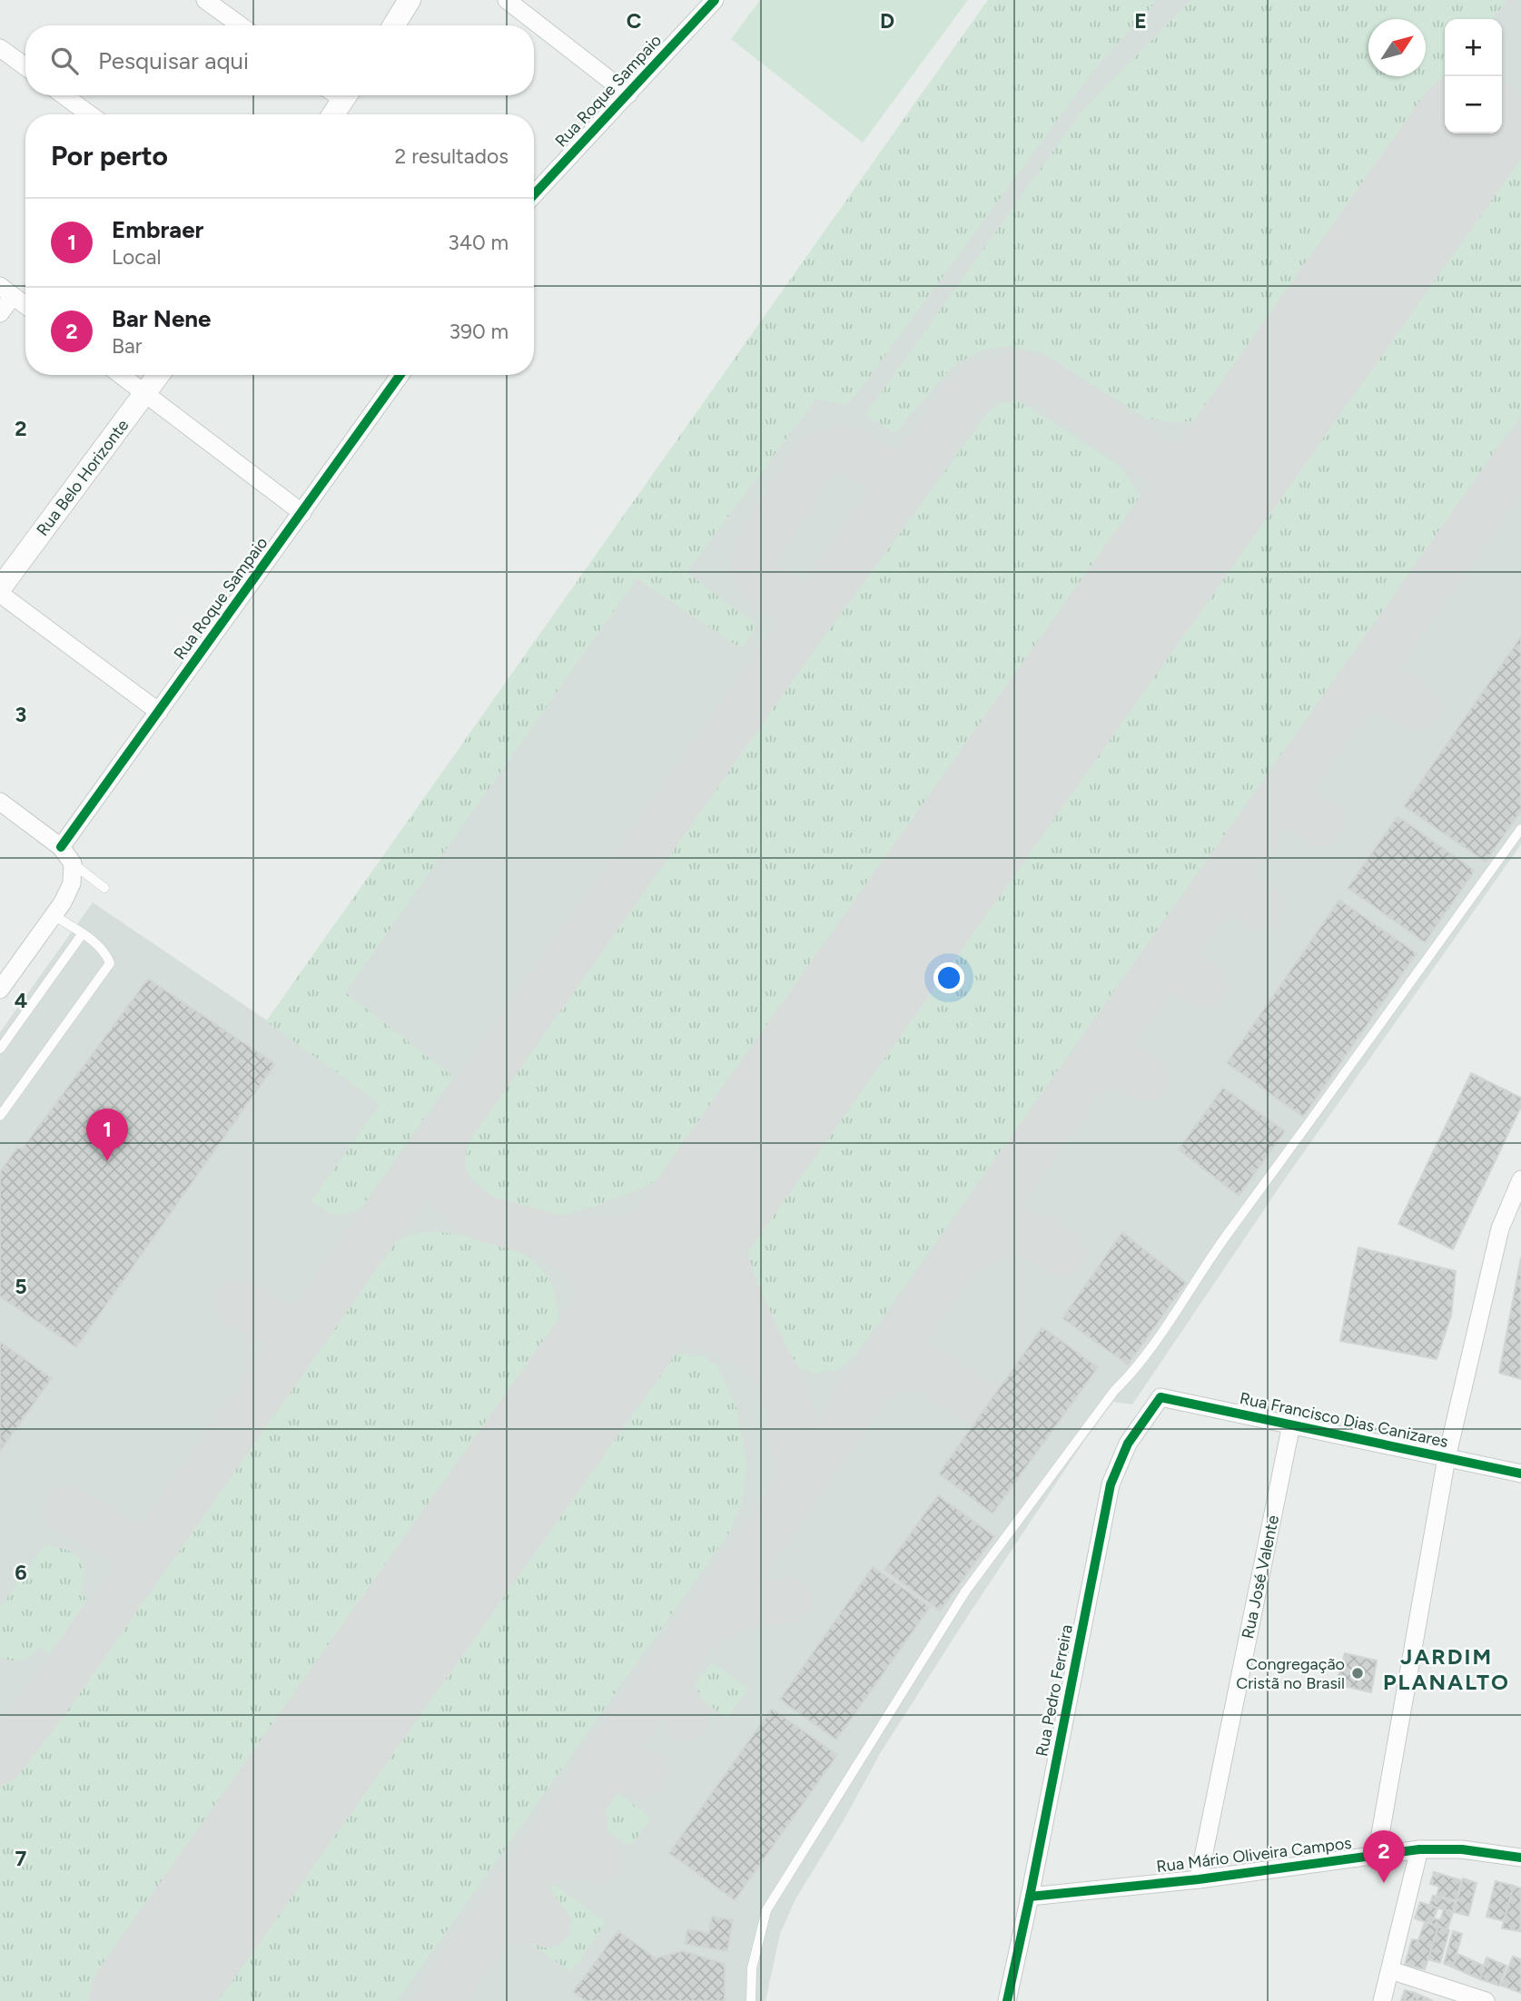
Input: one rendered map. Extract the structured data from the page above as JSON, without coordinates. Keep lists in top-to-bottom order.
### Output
{
  "streets": {
    "street": [
      "Rua Roque Sampaio",
      "Rua Belo Horizonte",
      "Rua Francisco Dias Canizares",
      "Rua José Valente",
      "Rua Pedro Ferreira",
      "Rua Mário Oliveira Campos"
    ]
  },
  "crossings": [
    ["Rua Francisco Dias Canizares", "Rua José Valente"],
    ["Rua Francisco Dias Canizares", "Rua Pedro Ferreira"],
    ["Rua José Valente", "Rua Mário Oliveira Campos"],
    ["Rua Pedro Ferreira", "Rua Mário Oliveira Campos"]
  ],
  "districts": ["JARDIM PLANALTO"],
  "places": ["Congregação Cristã no Brasil"],
  "north": "top right",
  "page": {
    "map_buttons": ["+", "−"],
    "search": "Pesquisar aqui",
    "heading": ["Por perto", "2 resultados"],
    "list": [
      {
        "mark": "1",
        "name": "Embraer",
        "note": "Local",
        "value": "340 m"
      },
      {
        "mark": "2",
        "name": "Bar Nene",
        "note": "Bar",
        "value": "390 m"
      }
    ],
    "pins": ["1", "2"]
  },
  "grid": {
    "columns": ["C", "D", "E"],
    "rows": [
      "2",
      "3",
      "4",
      "5",
      "6",
      "7"
    ]
  }
}
